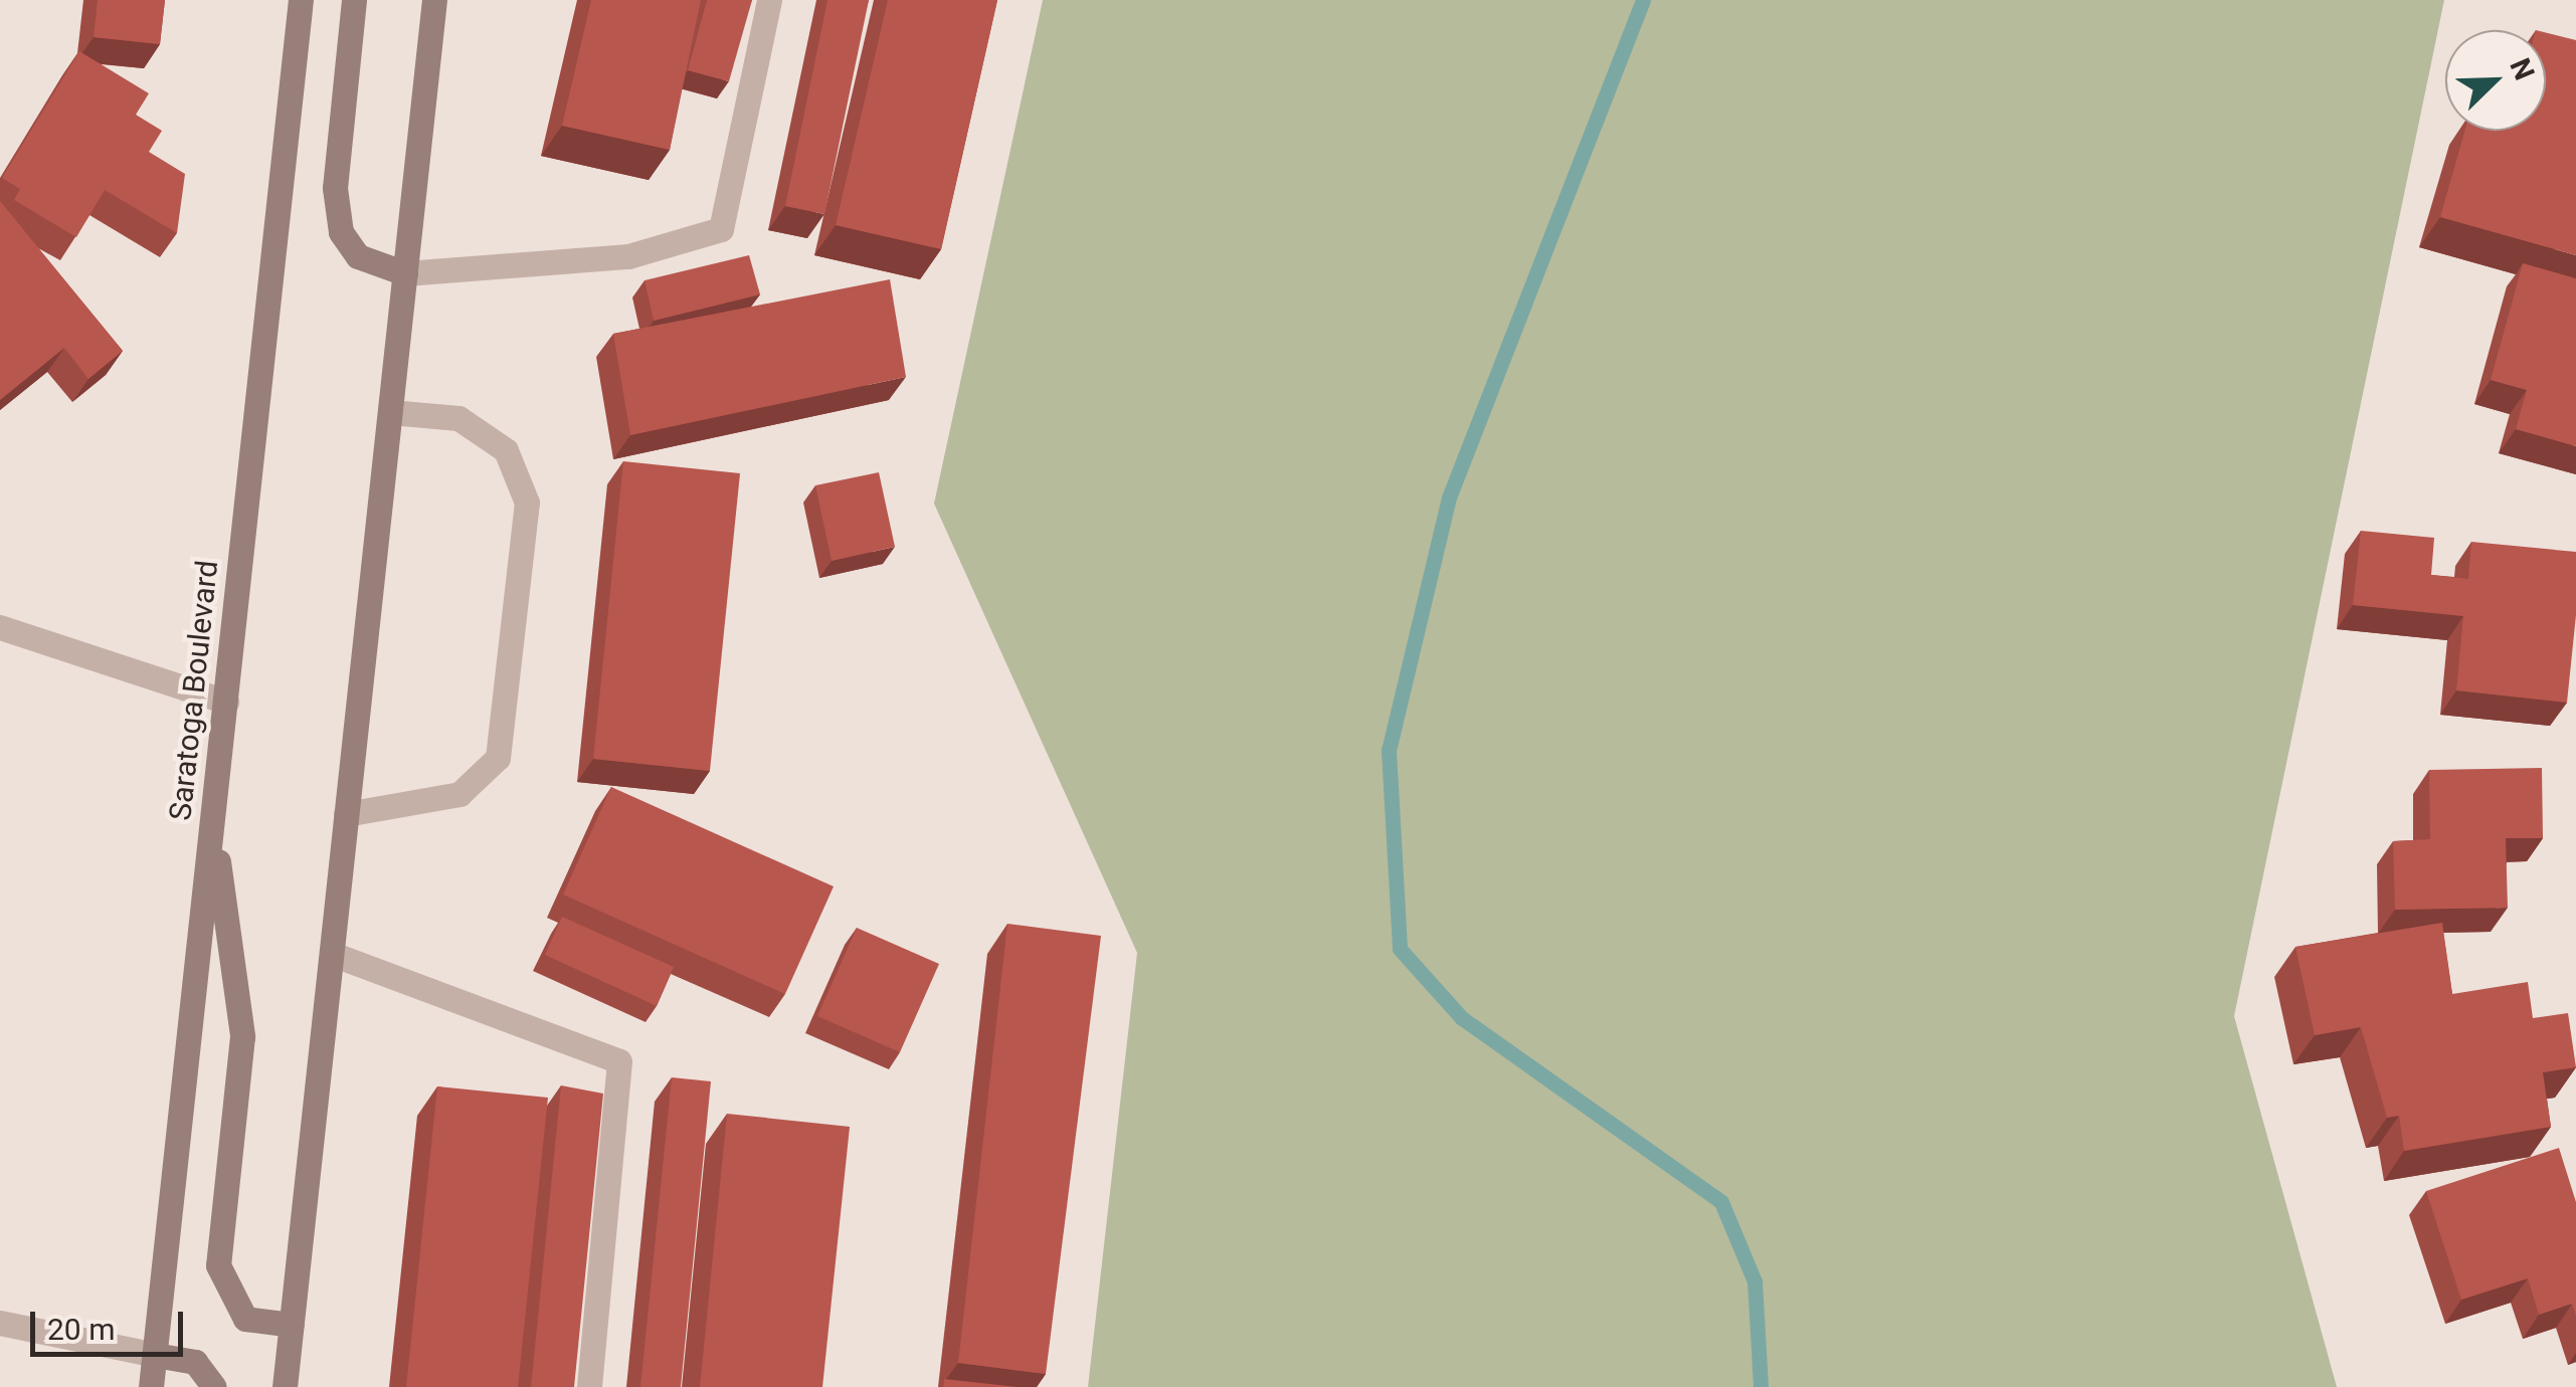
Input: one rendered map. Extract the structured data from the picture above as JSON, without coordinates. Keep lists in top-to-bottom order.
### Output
{
  "streets": {
    "main road": ["Saratoga Boulevard"]
  },
  "scale_bar": "20 m",
  "north": "top right"
}
